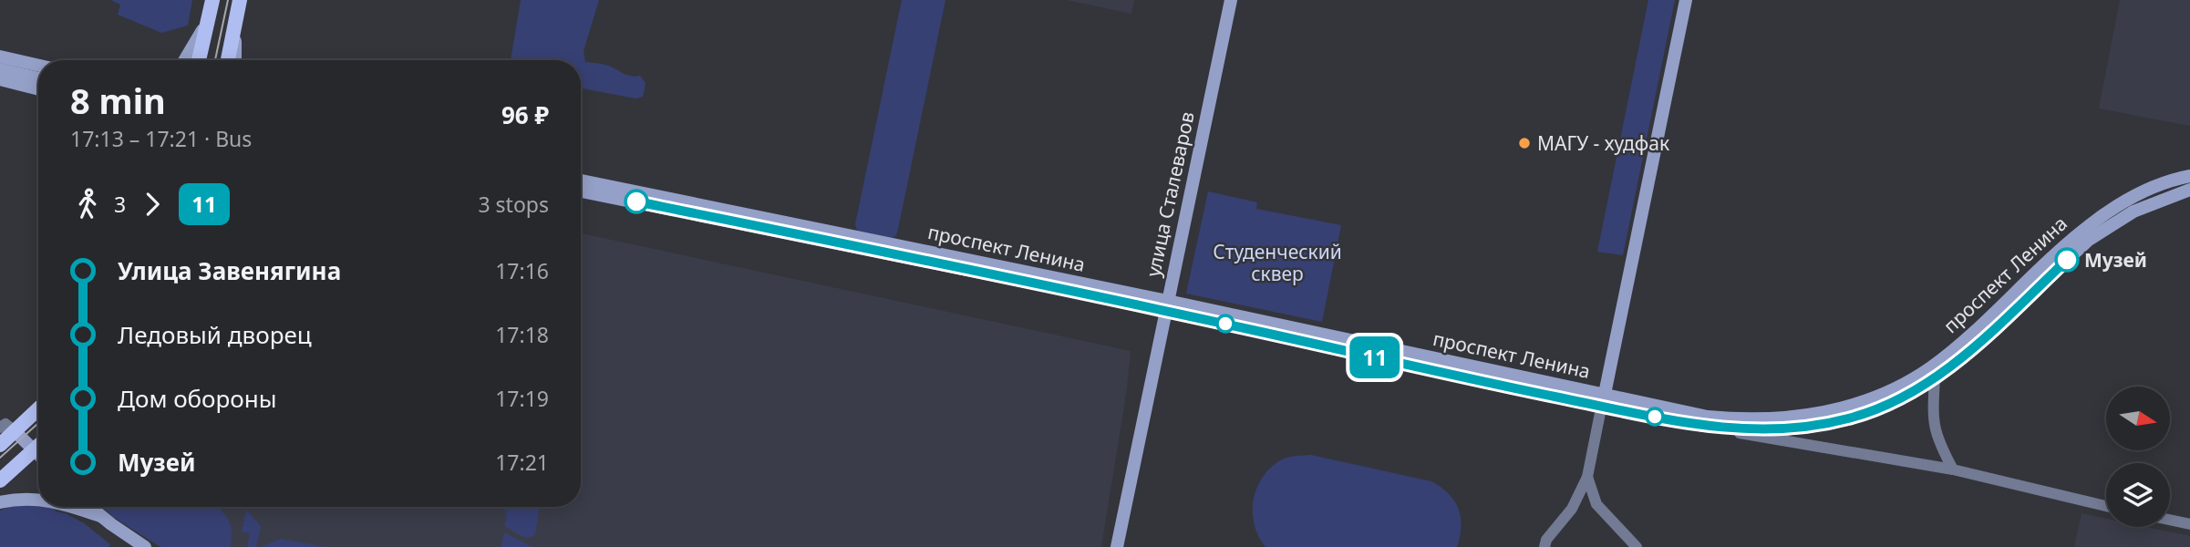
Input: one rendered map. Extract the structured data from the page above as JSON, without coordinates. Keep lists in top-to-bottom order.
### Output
{
  "streets": {
    "main road": ["улица Сталеваров", "проспект Ленина"]
  },
  "crossings": [
    ["улица Сталеваров", "проспект Ленина"]
  ],
  "parks": ["Студенческий сквер"],
  "places": ["МАГУ - худфак", "Музей"],
  "lines": ["bus line 11"],
  "north": "right",
  "page": {
    "on_map": "11",
    "heading": ["8 min", "17:13 – 17:21 · Bus", "96 ₽"],
    "legs": ["3", "11", "3 stops"],
    "list": [
      {
        "name": "Улица Завенягина",
        "value": "17:16"
      },
      {
        "name": "Ледовый дворец",
        "value": "17:18"
      },
      {
        "name": "Дом обороны",
        "value": "17:19"
      },
      {
        "name": "Музей",
        "value": "17:21"
      }
    ]
  }
}
